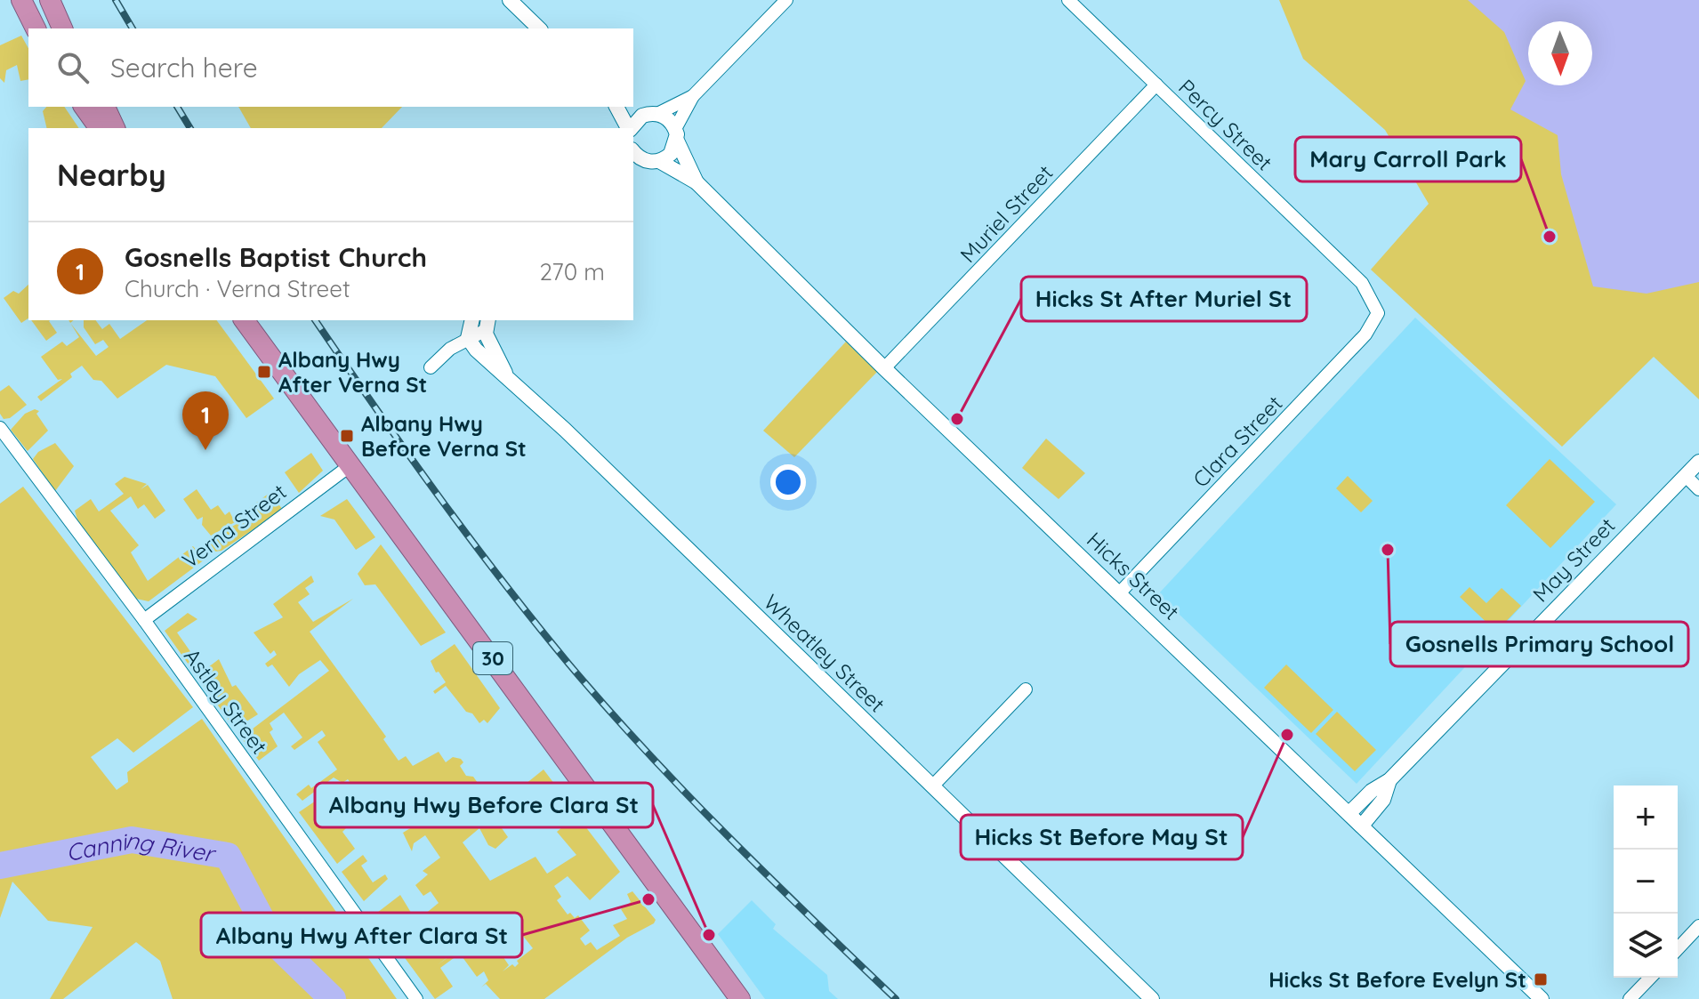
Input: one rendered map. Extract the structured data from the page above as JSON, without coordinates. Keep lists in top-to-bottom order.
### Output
{
  "streets": {
    "highway": ["30"],
    "street": [
      "Percy Street",
      "Muriel Street",
      "Clara Street",
      "Verna Street",
      "May Street",
      "Hicks Street",
      "Wheatley Street",
      "Astley Street"
    ]
  },
  "crossings": [
    ["Percy Street", "Muriel Street"],
    ["Percy Street", "Clara Street"],
    ["Muriel Street", "Hicks Street"],
    ["Clara Street", "Hicks Street"],
    ["Verna Street", "30"],
    ["Verna Street", "Astley Street"],
    ["May Street", "Hicks Street"]
  ],
  "water": ["Canning River"],
  "places": {
    "other": [
      "Mary Carroll Park",
      "Hicks St After Muriel St",
      "Gosnells Primary School",
      "Hicks St Before May St",
      "Albany Hwy After Clara St",
      "Albany Hwy Before Clara St"
    ],
    "transit": ["Albany Hwy After Verna St", "Albany Hwy Before Verna St", "Hicks St Before Evelyn St"]
  },
  "north": "bottom",
  "page": {
    "search": "Search here",
    "heading": "Nearby",
    "list": [
      {
        "mark": "1",
        "name": "Gosnells Baptist Church",
        "note": "Church · Verna Street",
        "value": "270 m"
      }
    ],
    "pins": "1",
    "map_buttons": ["+", "−"]
  }
}
